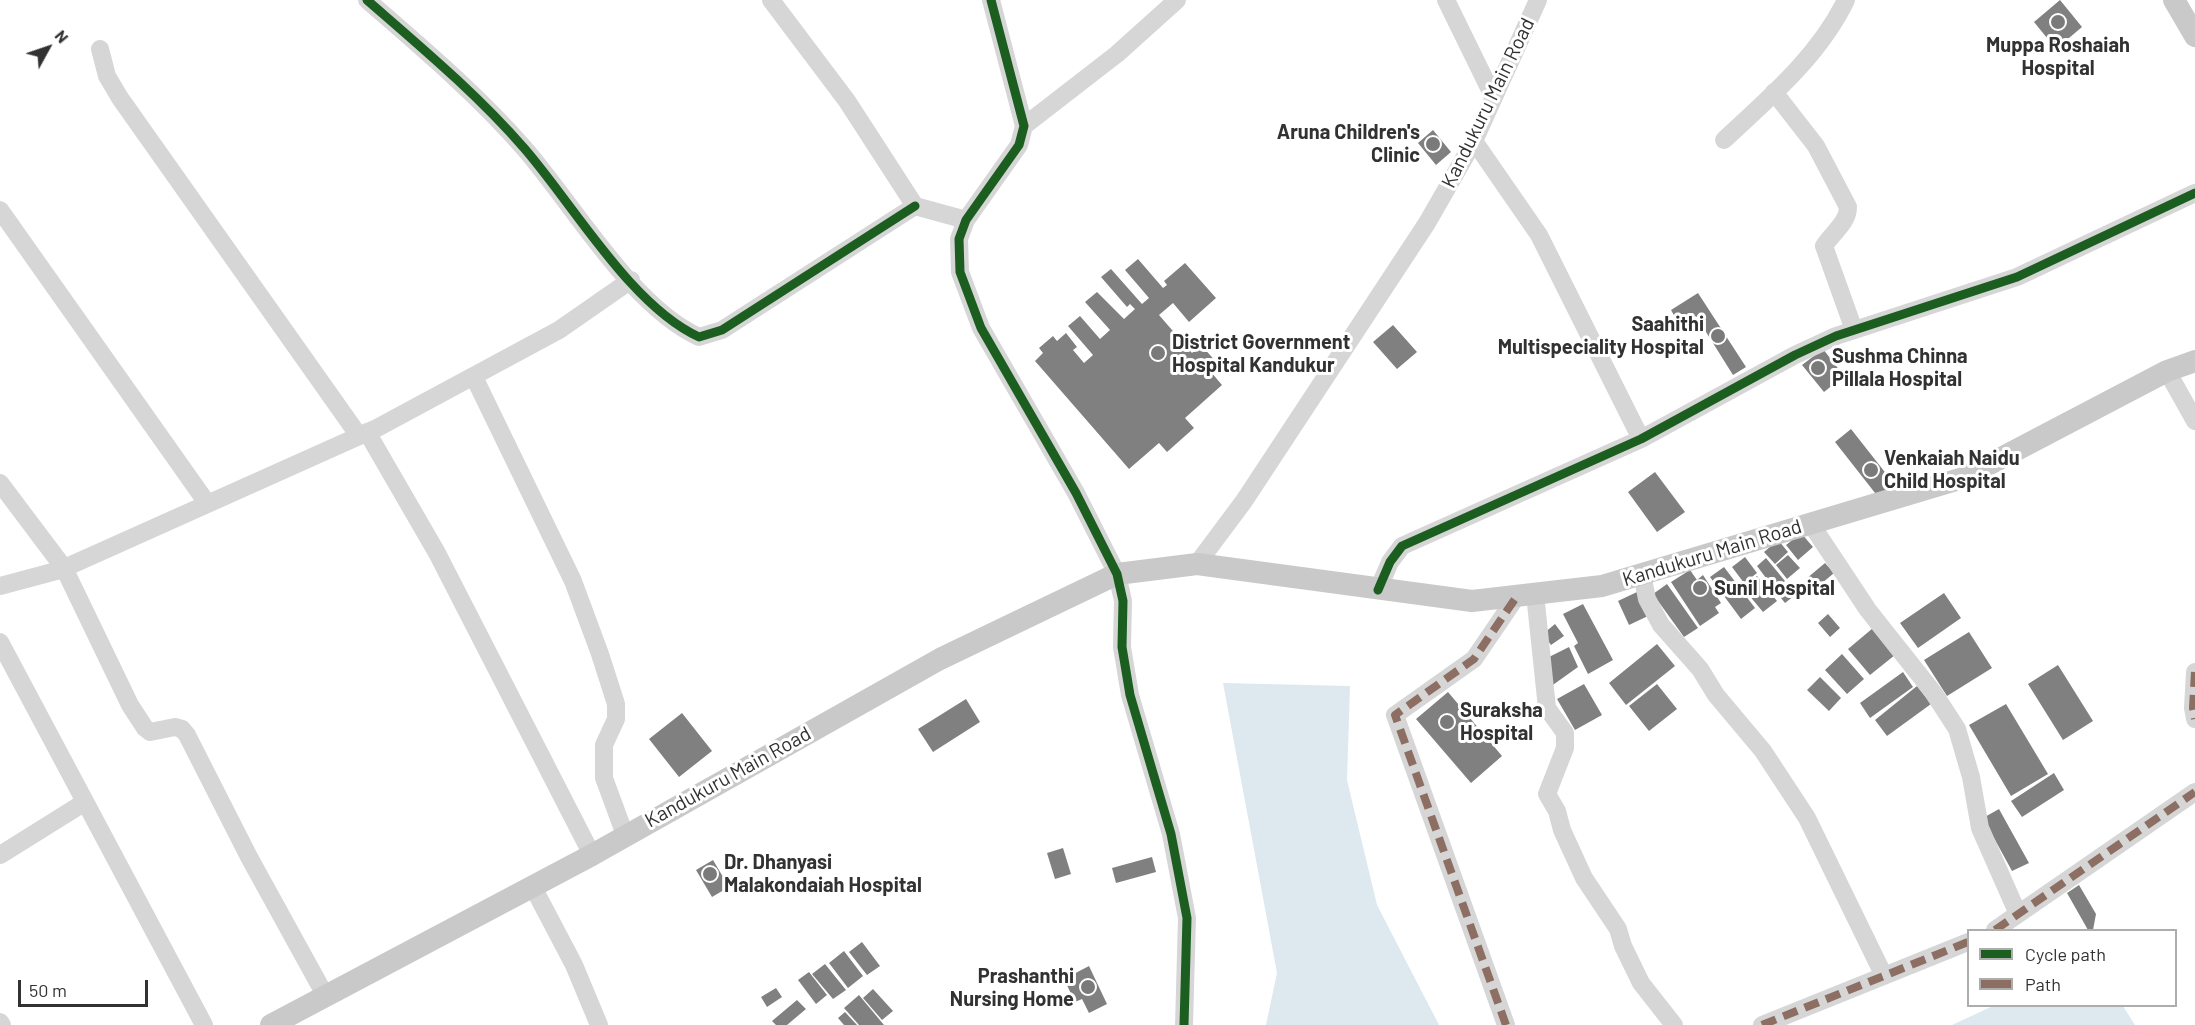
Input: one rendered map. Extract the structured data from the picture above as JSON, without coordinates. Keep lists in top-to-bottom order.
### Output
{
  "streets": {
    "main road": ["Kandukuru Main Road"]
  },
  "places": [
    "Muppa Roshaiah Hospital",
    "Aruna Children's Clinic",
    "Saahithi Multispeciality Hospital",
    "District Government Hospital Kandukur",
    "Sushma Chinna Pillala Hospital",
    "Venkaiah Naidu Child Hospital",
    "Sunil Hospital",
    "Suraksha Hospital",
    "Dr. Dhanyasi Malakondaiah Hospital",
    "Prashanthi Nursing Home"
  ],
  "legend": ["Cycle path", "Path"],
  "scale_bar": "50 m",
  "north": "top right"
}
